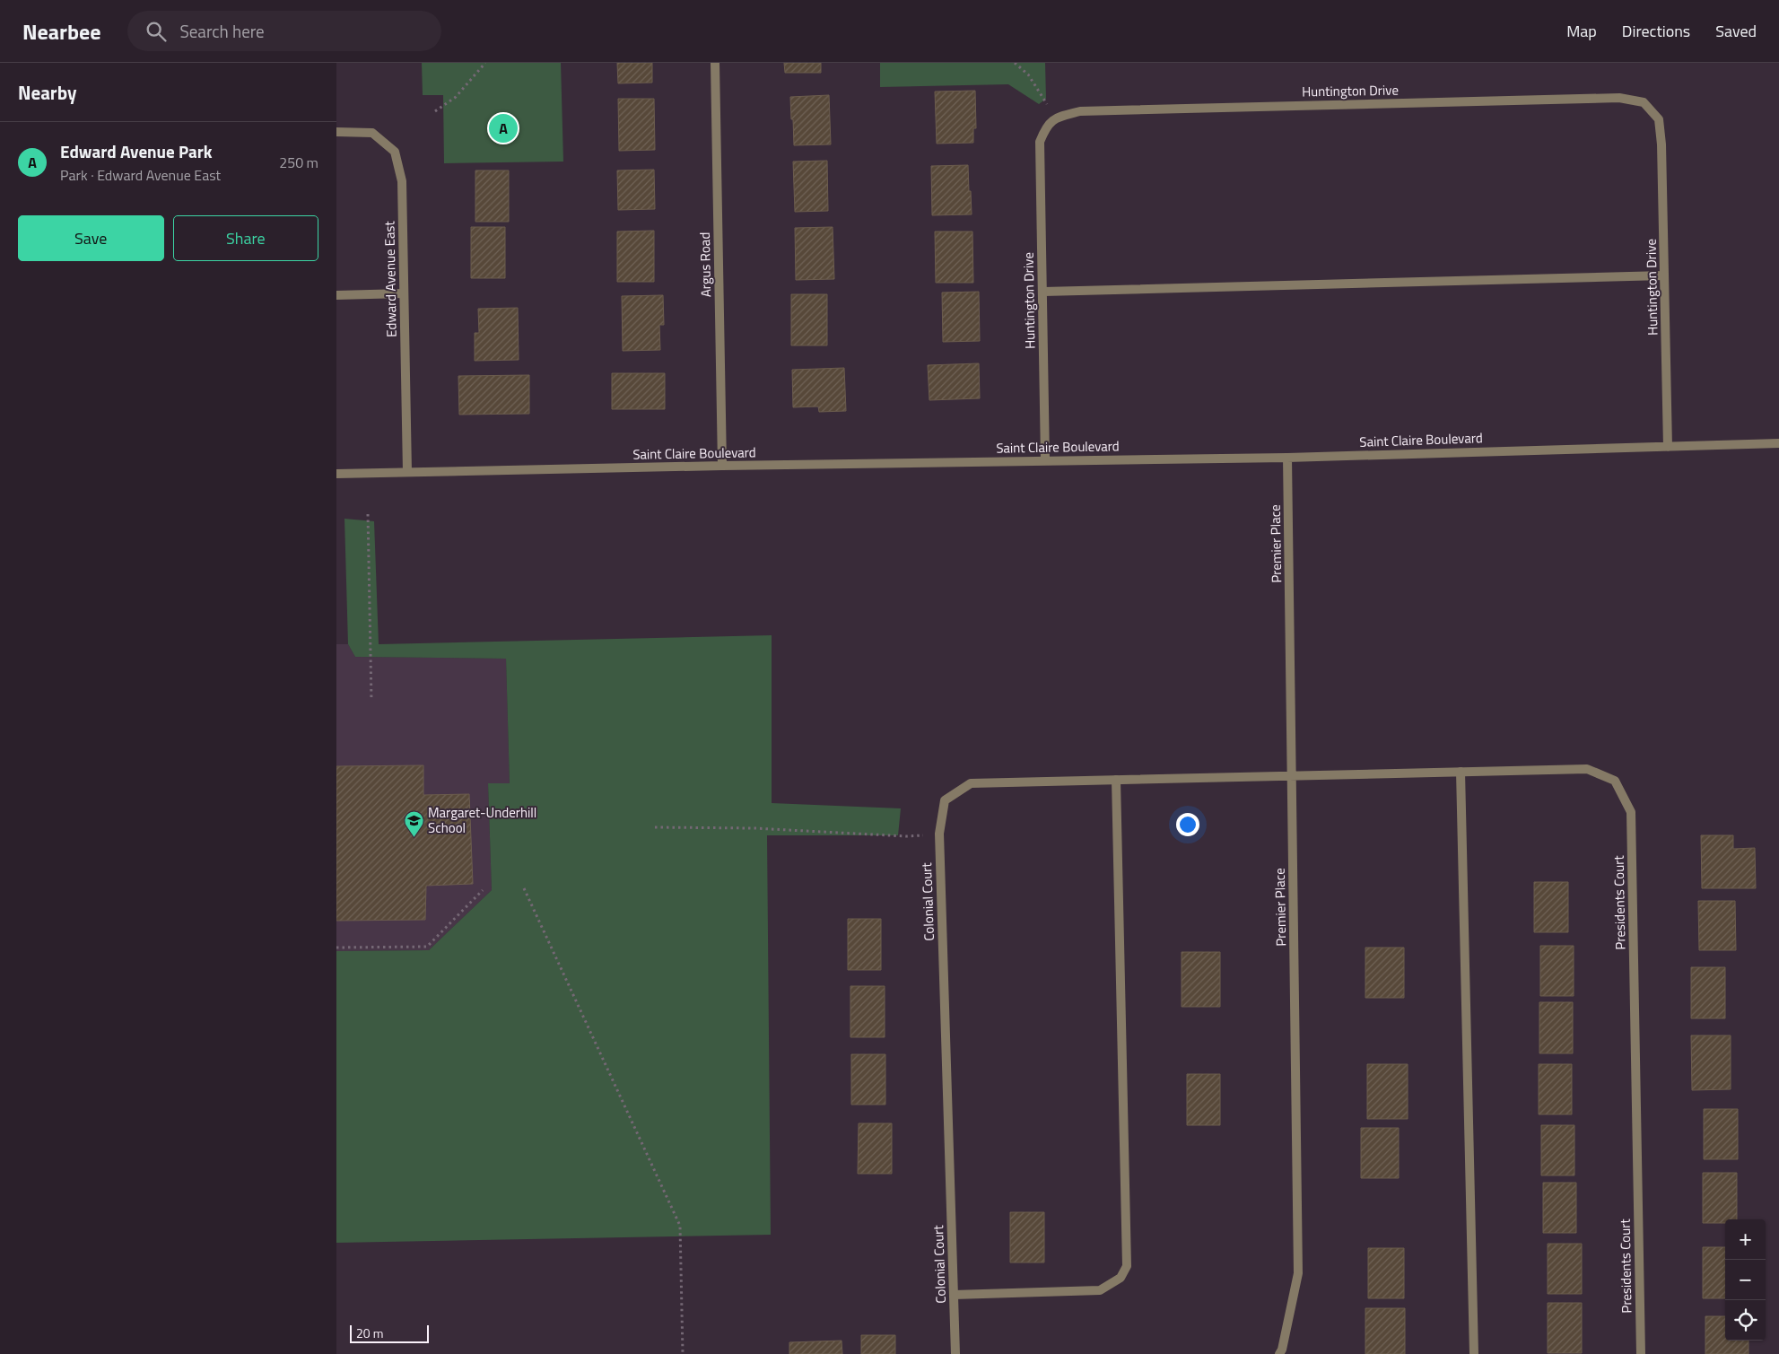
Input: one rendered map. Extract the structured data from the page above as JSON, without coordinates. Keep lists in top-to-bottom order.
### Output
{
  "streets": {
    "street": [
      "Huntington Drive",
      "Argus Road",
      "Edward Avenue East",
      "Saint Claire Boulevard",
      "Premier Place",
      "Colonial Court",
      "Presidents Court"
    ]
  },
  "crossings": [
    ["Huntington Drive", "Saint Claire Boulevard"],
    ["Argus Road", "Saint Claire Boulevard"],
    ["Edward Avenue East", "Saint Claire Boulevard"],
    ["Saint Claire Boulevard", "Premier Place"],
    ["Premier Place", "Colonial Court"],
    ["Premier Place", "Presidents Court"],
    ["Colonial Court", "Presidents Court"]
  ],
  "places": {
    "school or university": ["Margaret-Underhill School"]
  },
  "scale_bar": "20 m",
  "page": {
    "header": "Nearbee",
    "search": "Search here",
    "nav": ["Map", "Directions", "Saved"],
    "heading": "Nearby",
    "pins": "A",
    "list": [
      {
        "mark": "A",
        "name": "Edward Avenue Park",
        "note": "Park · Edward Avenue East",
        "value": "250 m"
      }
    ],
    "buttons": ["Save", "Share"],
    "map_buttons": ["+", "−"],
    "scale": "20 m"
  }
}
